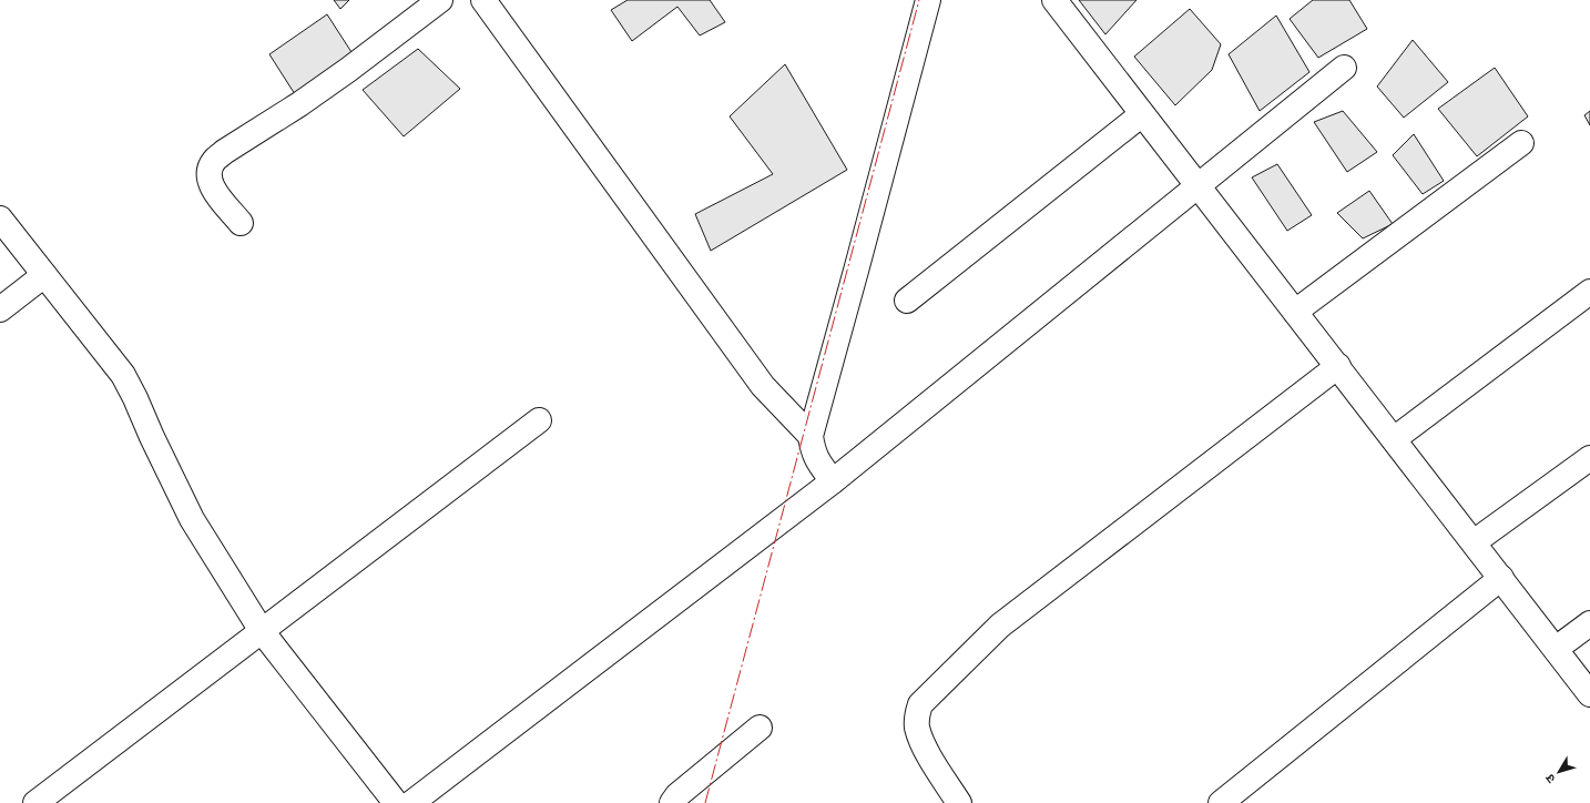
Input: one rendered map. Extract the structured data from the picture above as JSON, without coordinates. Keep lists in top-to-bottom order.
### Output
{
  "north": "bottom left"
}
